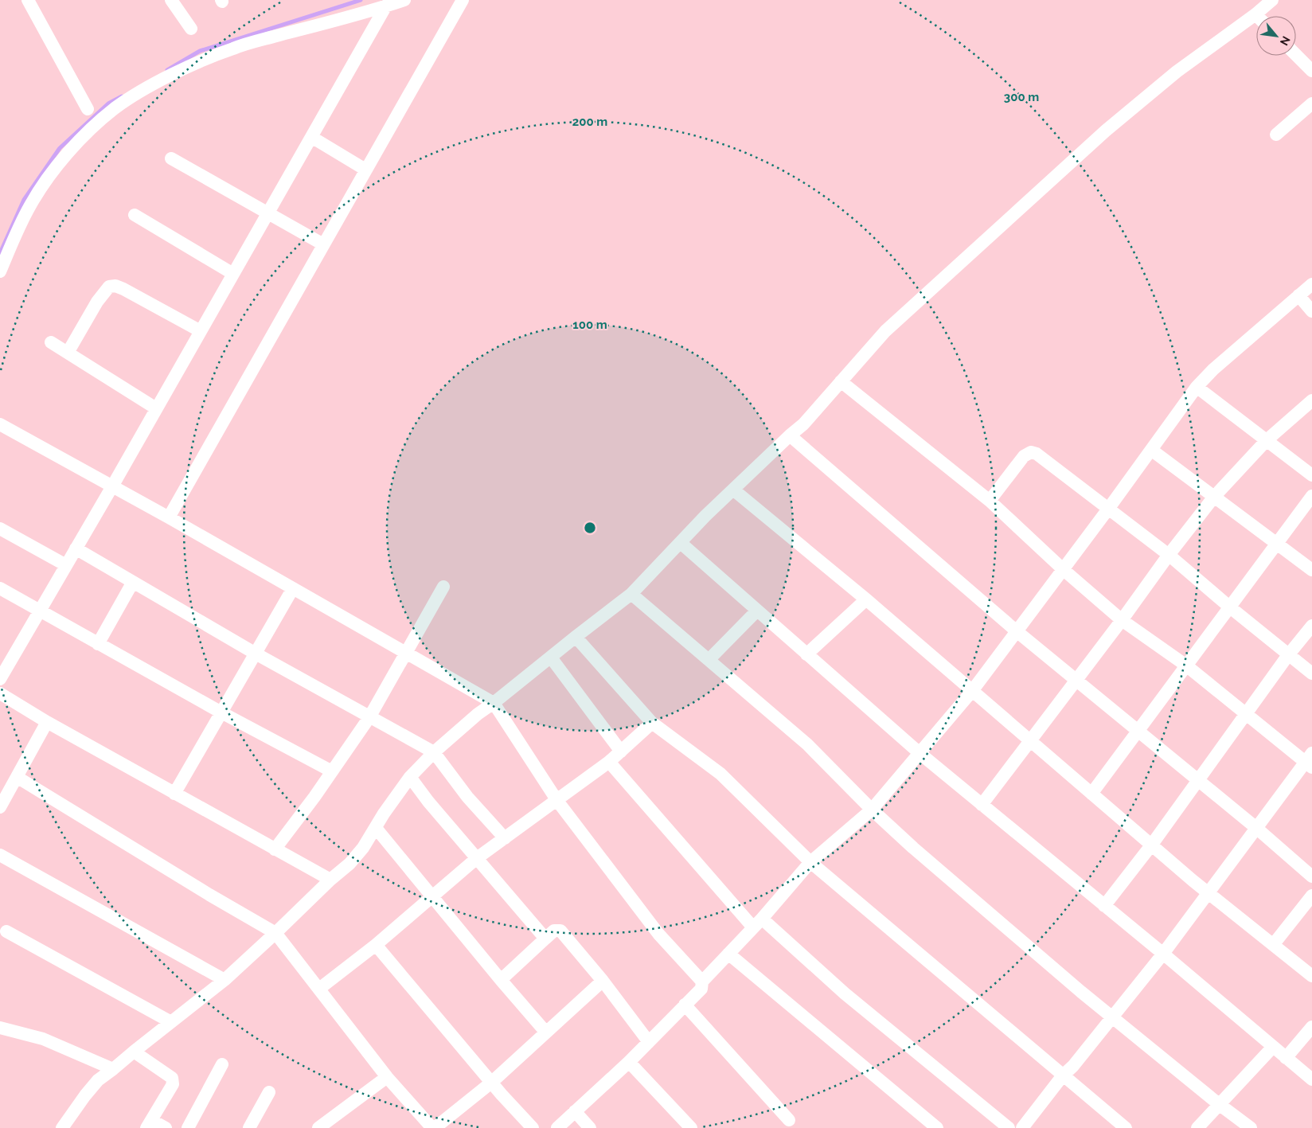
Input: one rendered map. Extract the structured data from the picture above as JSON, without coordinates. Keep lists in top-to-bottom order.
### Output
{
  "north": "bottom right",
  "rings": ["300 m", "200 m", "100 m"]
}
